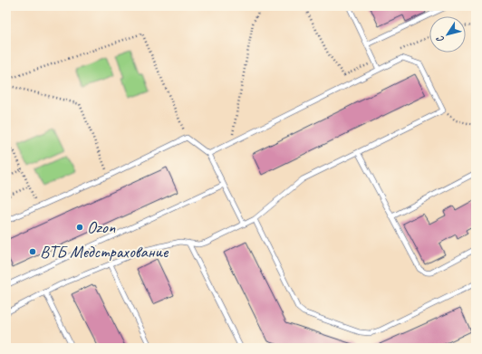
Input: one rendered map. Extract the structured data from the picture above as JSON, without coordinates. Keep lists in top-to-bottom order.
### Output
{
  "places": ["Ozon", "ВТБ Медстрахование"],
  "north": "bottom left"
}
